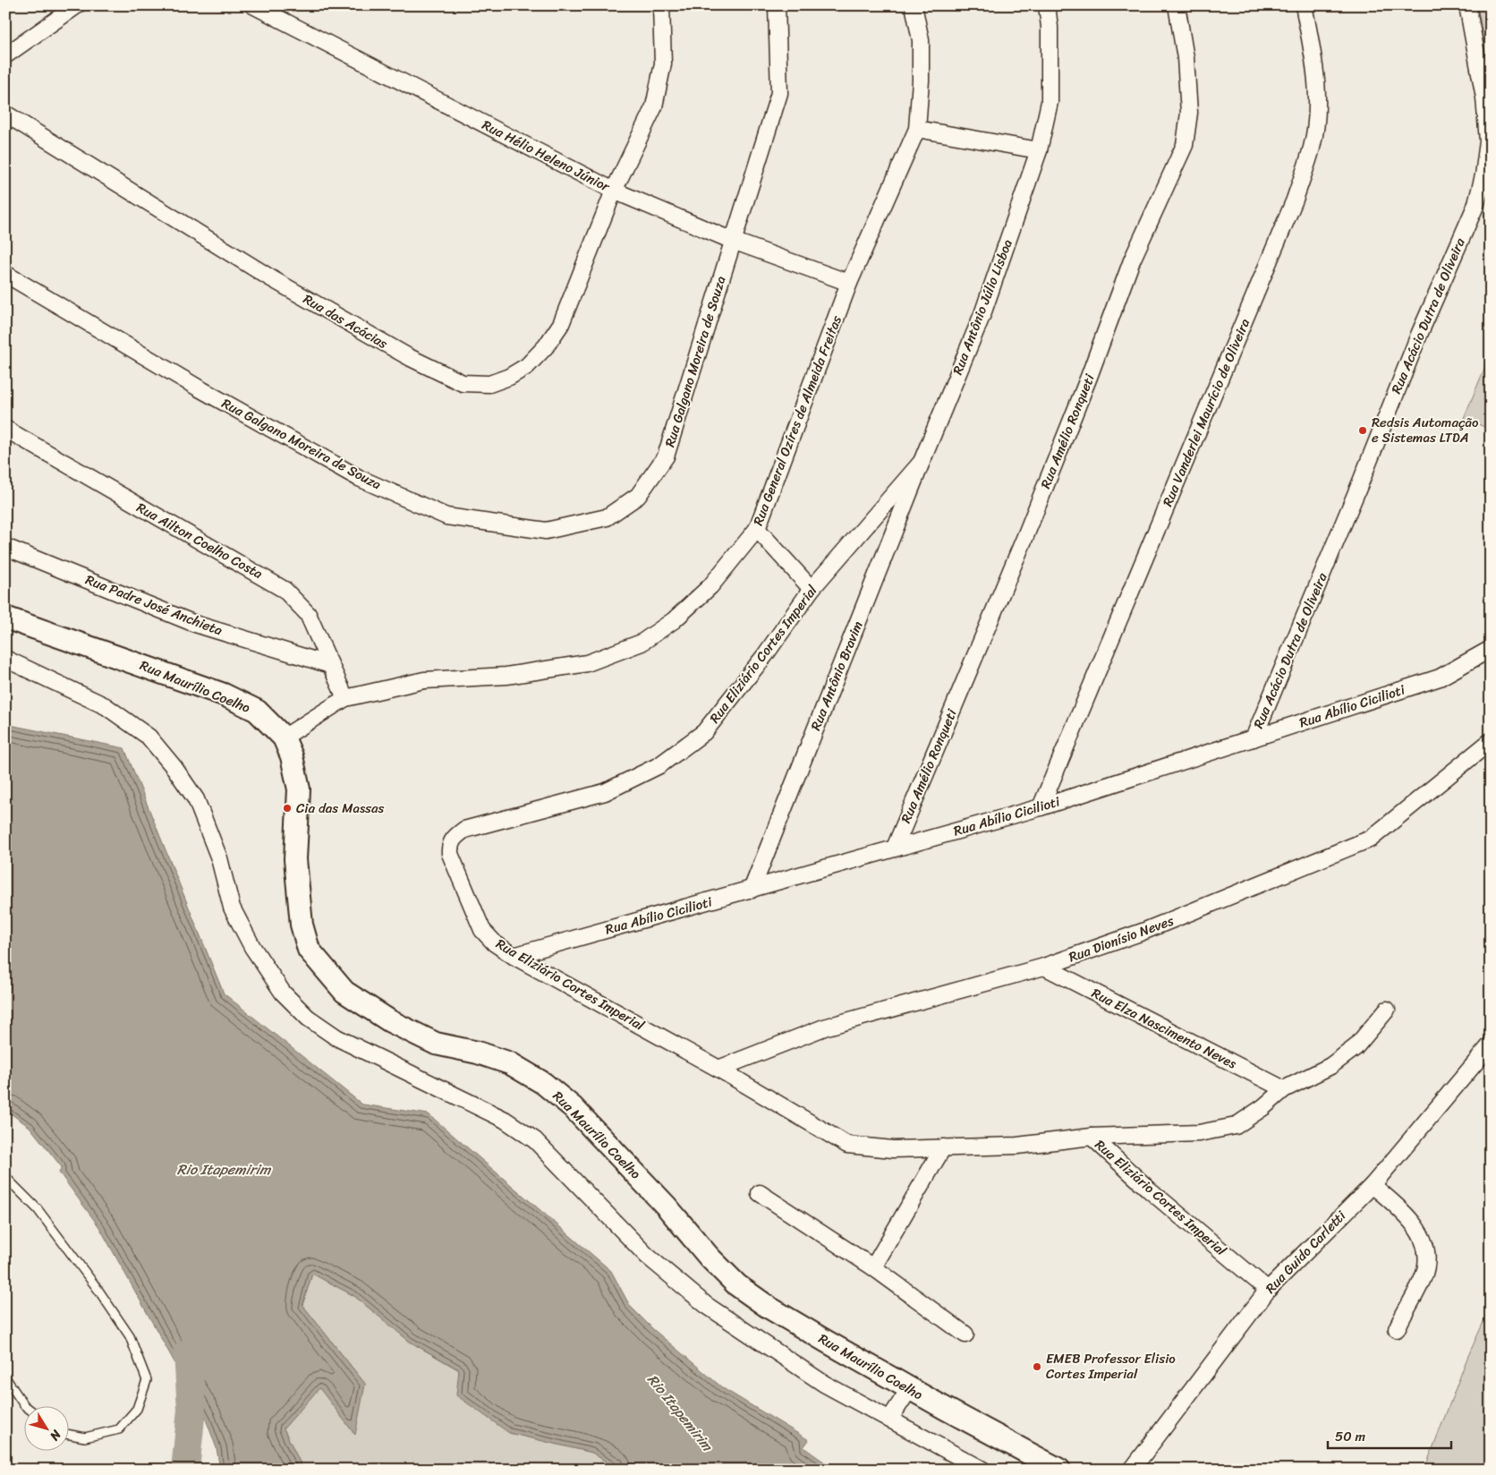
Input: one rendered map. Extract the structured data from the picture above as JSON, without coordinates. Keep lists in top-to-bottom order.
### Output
{
  "streets": {
    "main road": ["Rua Maurílio Coelho"],
    "street": [
      "Rua Hélio Heleno Júnior",
      "Rua Antônio Júlio Lisboa",
      "Rua Acácio Dutra de Oliveira",
      "Rua das Acácias",
      "Rua Galgano Moreira de Souza",
      "Rua Vanderlei Maurício de Oliveira",
      "Rua General Ozíres de Almeida Freitas",
      "Rua Amélio Ronqueti",
      "Rua Ailton Coelho Costa",
      "Rua Padre José Anchieta",
      "Rua Eliziário Cortes Imperial",
      "Rua Antônio Bravim",
      "Rua Abílio Cicilioti",
      "Rua Dionísio Neves",
      "Rua Elza Nascimento Neves",
      "Rua Guido Carletti"
    ]
  },
  "crossings": [
    ["Rua Hélio Heleno Júnior", "Rua das Acácias"],
    ["Rua Hélio Heleno Júnior", "Rua Galgano Moreira de Souza"],
    ["Rua Hélio Heleno Júnior", "Rua General Ozíres de Almeida Freitas"],
    ["Rua Antônio Júlio Lisboa", "Rua Eliziário Cortes Imperial"],
    ["Rua Antônio Júlio Lisboa", "Rua Antônio Bravim"],
    ["Rua Acácio Dutra de Oliveira", "Rua Abílio Cicilioti"],
    ["Rua Vanderlei Maurício de Oliveira", "Rua Abílio Cicilioti"],
    ["Rua General Ozíres de Almeida Freitas", "Rua Ailton Coelho Costa"],
    ["Rua General Ozíres de Almeida Freitas", "Rua Maurílio Coelho"],
    ["Rua Amélio Ronqueti", "Rua Abílio Cicilioti"],
    ["Rua Ailton Coelho Costa", "Rua Padre José Anchieta"],
    ["Rua Eliziário Cortes Imperial", "Rua Antônio Bravim"],
    ["Rua Eliziário Cortes Imperial", "Rua Abílio Cicilioti"],
    ["Rua Eliziário Cortes Imperial", "Rua Dionísio Neves"],
    ["Rua Eliziário Cortes Imperial", "Rua Guido Carletti"],
    ["Rua Antônio Bravim", "Rua Abílio Cicilioti"],
    ["Rua Dionísio Neves", "Rua Elza Nascimento Neves"]
  ],
  "water": ["Rio Itapemirim"],
  "places": ["Redsis Automação e Sistemas LTDA", "Cia das Massas", "EMEB Professor Elisio Cortes Imperial"],
  "scale_bar": "50 m",
  "north": "bottom right"
}
